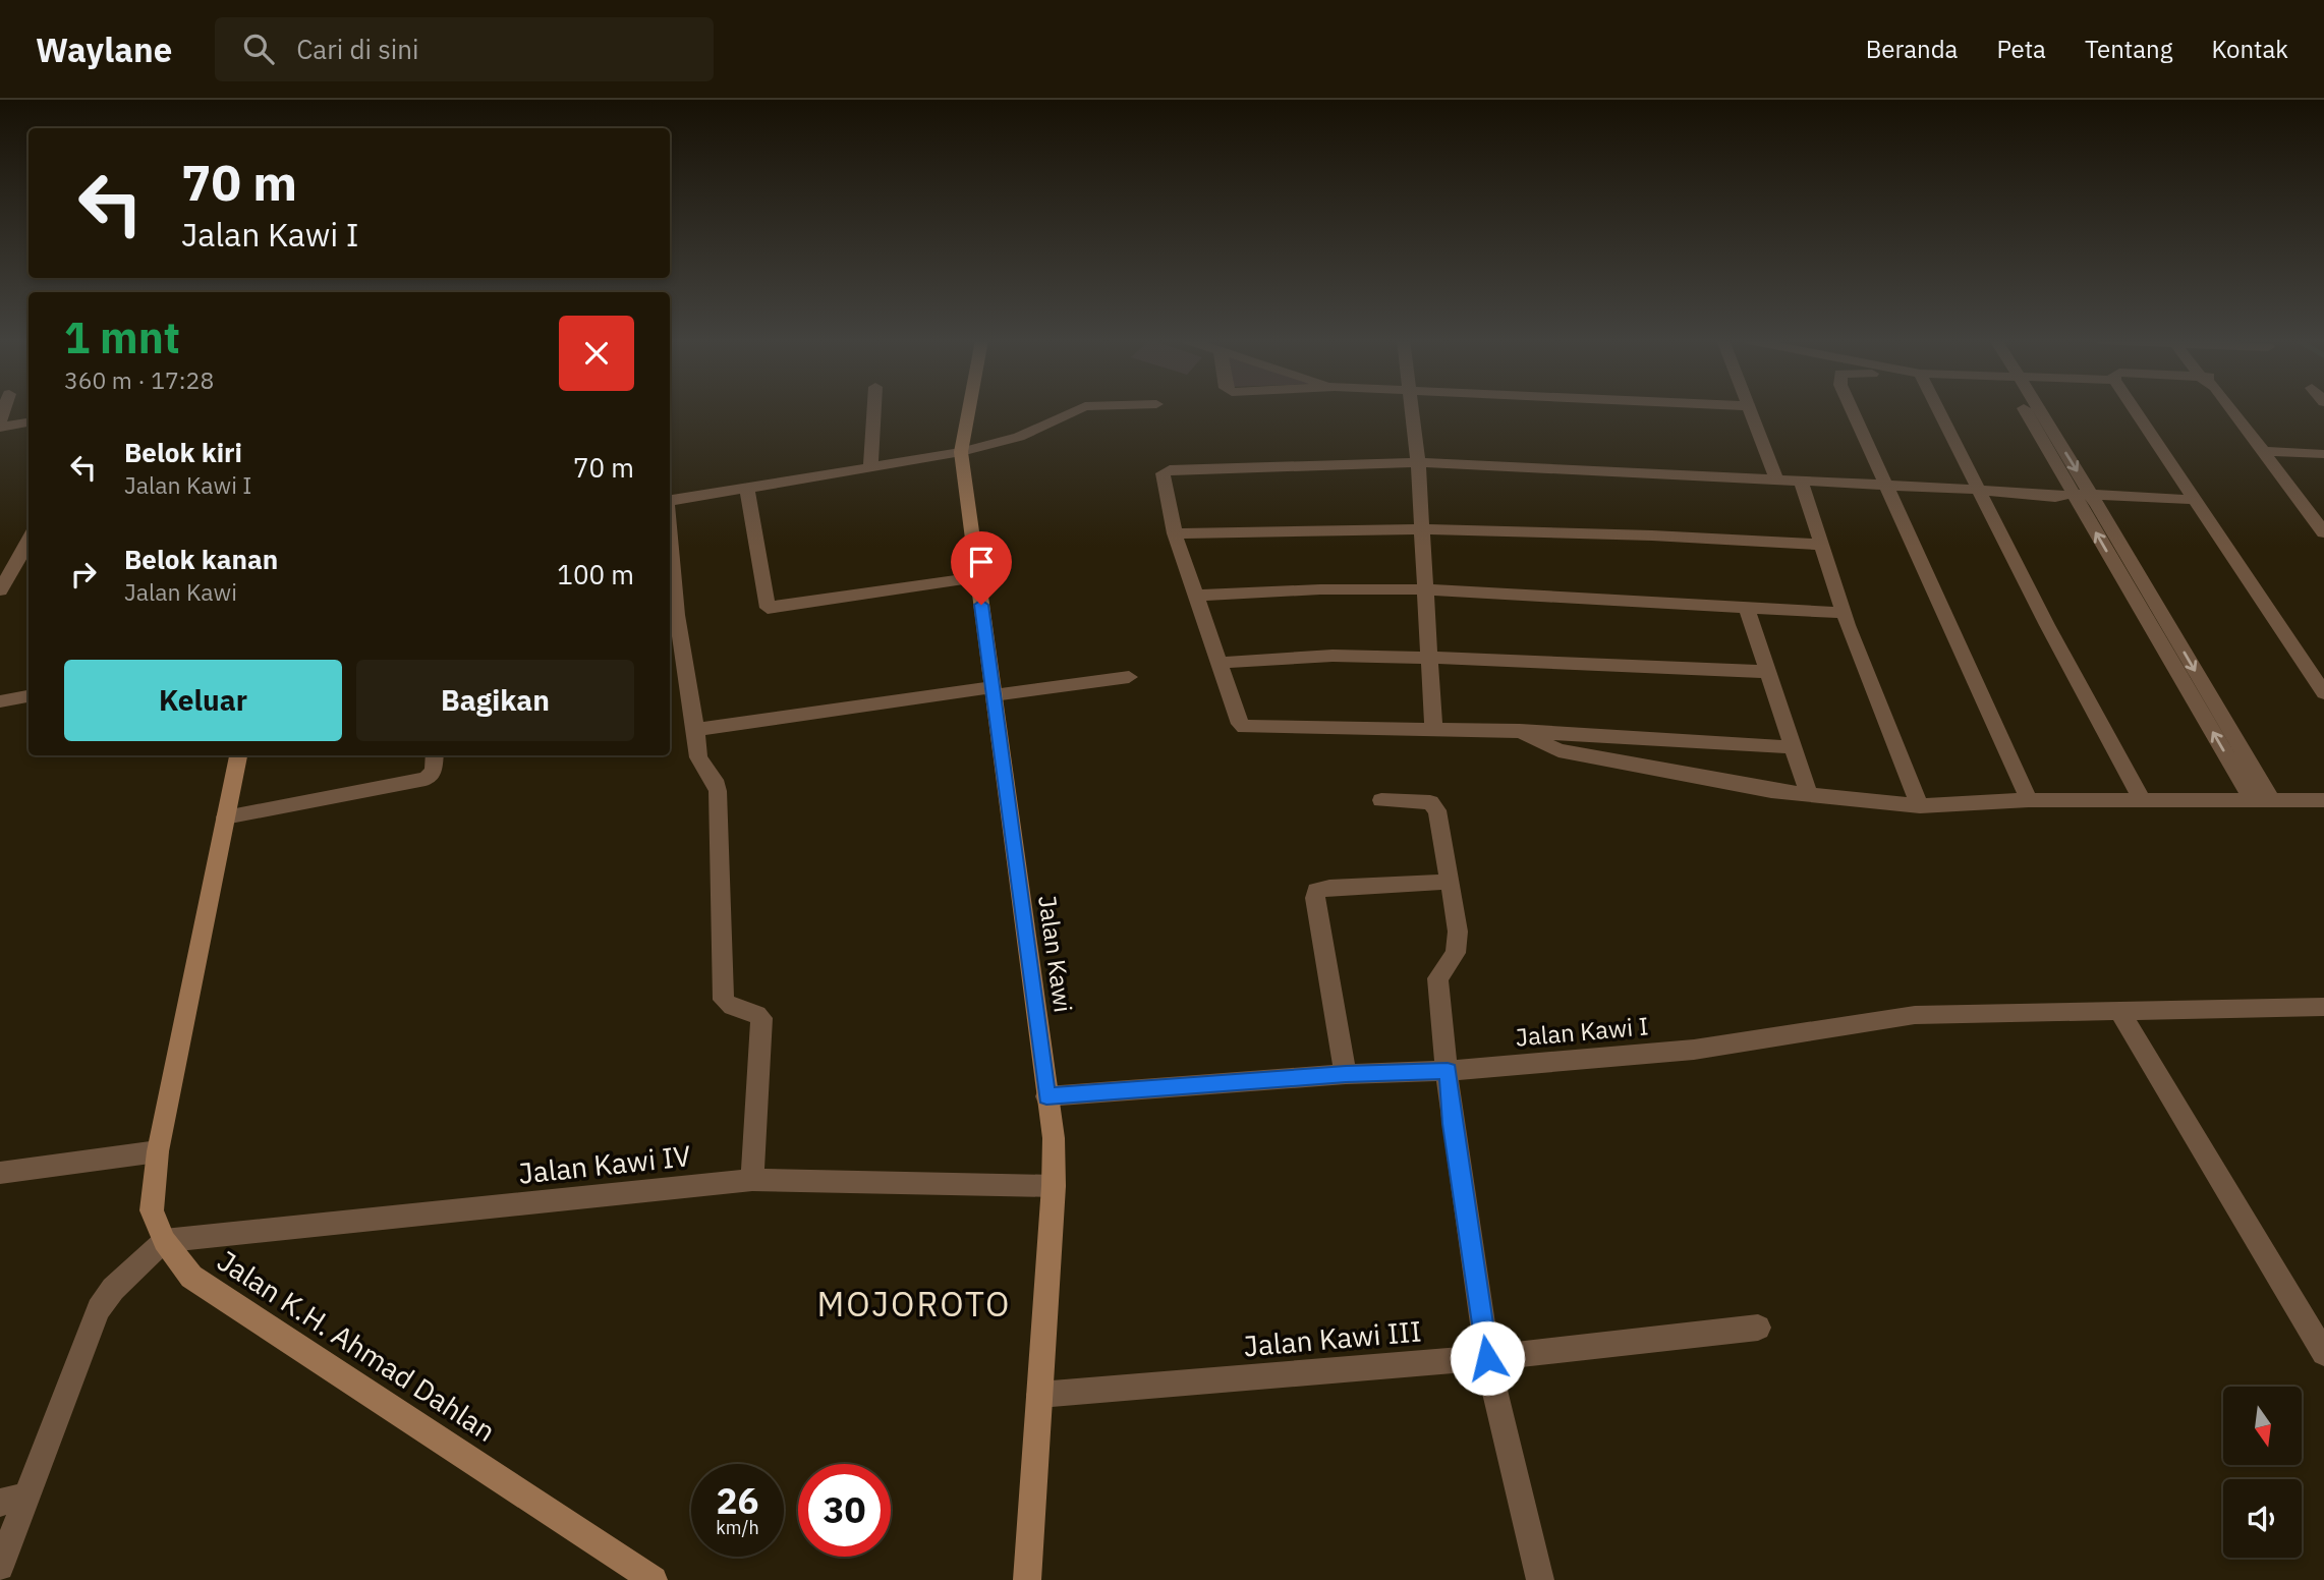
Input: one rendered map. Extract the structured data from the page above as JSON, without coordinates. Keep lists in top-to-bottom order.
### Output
{
  "streets": {
    "main road": ["Jalan Kawi", "Jalan K.H. Ahmad Dahlan"],
    "street": ["Jalan Kawi I", "Jalan Kawi IV", "Jalan Kawi III"]
  },
  "crossings": [
    ["Jalan Kawi", "Jalan Kawi I"],
    ["Jalan Kawi", "Jalan Kawi IV"],
    ["Jalan Kawi", "Jalan Kawi III"],
    ["Jalan Kawi IV", "Jalan K.H. Ahmad Dahlan"]
  ],
  "districts": ["MOJOROTO"],
  "north": "bottom",
  "page": {
    "header": "Waylane",
    "search": "Cari di sini",
    "nav": [
      "Beranda",
      "Peta",
      "Tentang",
      "Kontak"
    ],
    "turn": ["70 m", "Jalan Kawi I"],
    "heading": ["1 mnt", "360 m · 17:28"],
    "list": [
      {
        "name": "Belok kiri",
        "note": "Jalan Kawi I",
        "value": "70 m"
      },
      {
        "name": "Belok kanan",
        "note": "Jalan Kawi",
        "value": "100 m"
      }
    ],
    "buttons": ["Keluar", "Bagikan"],
    "speed": "26 km/h",
    "limit": "30"
  }
}
